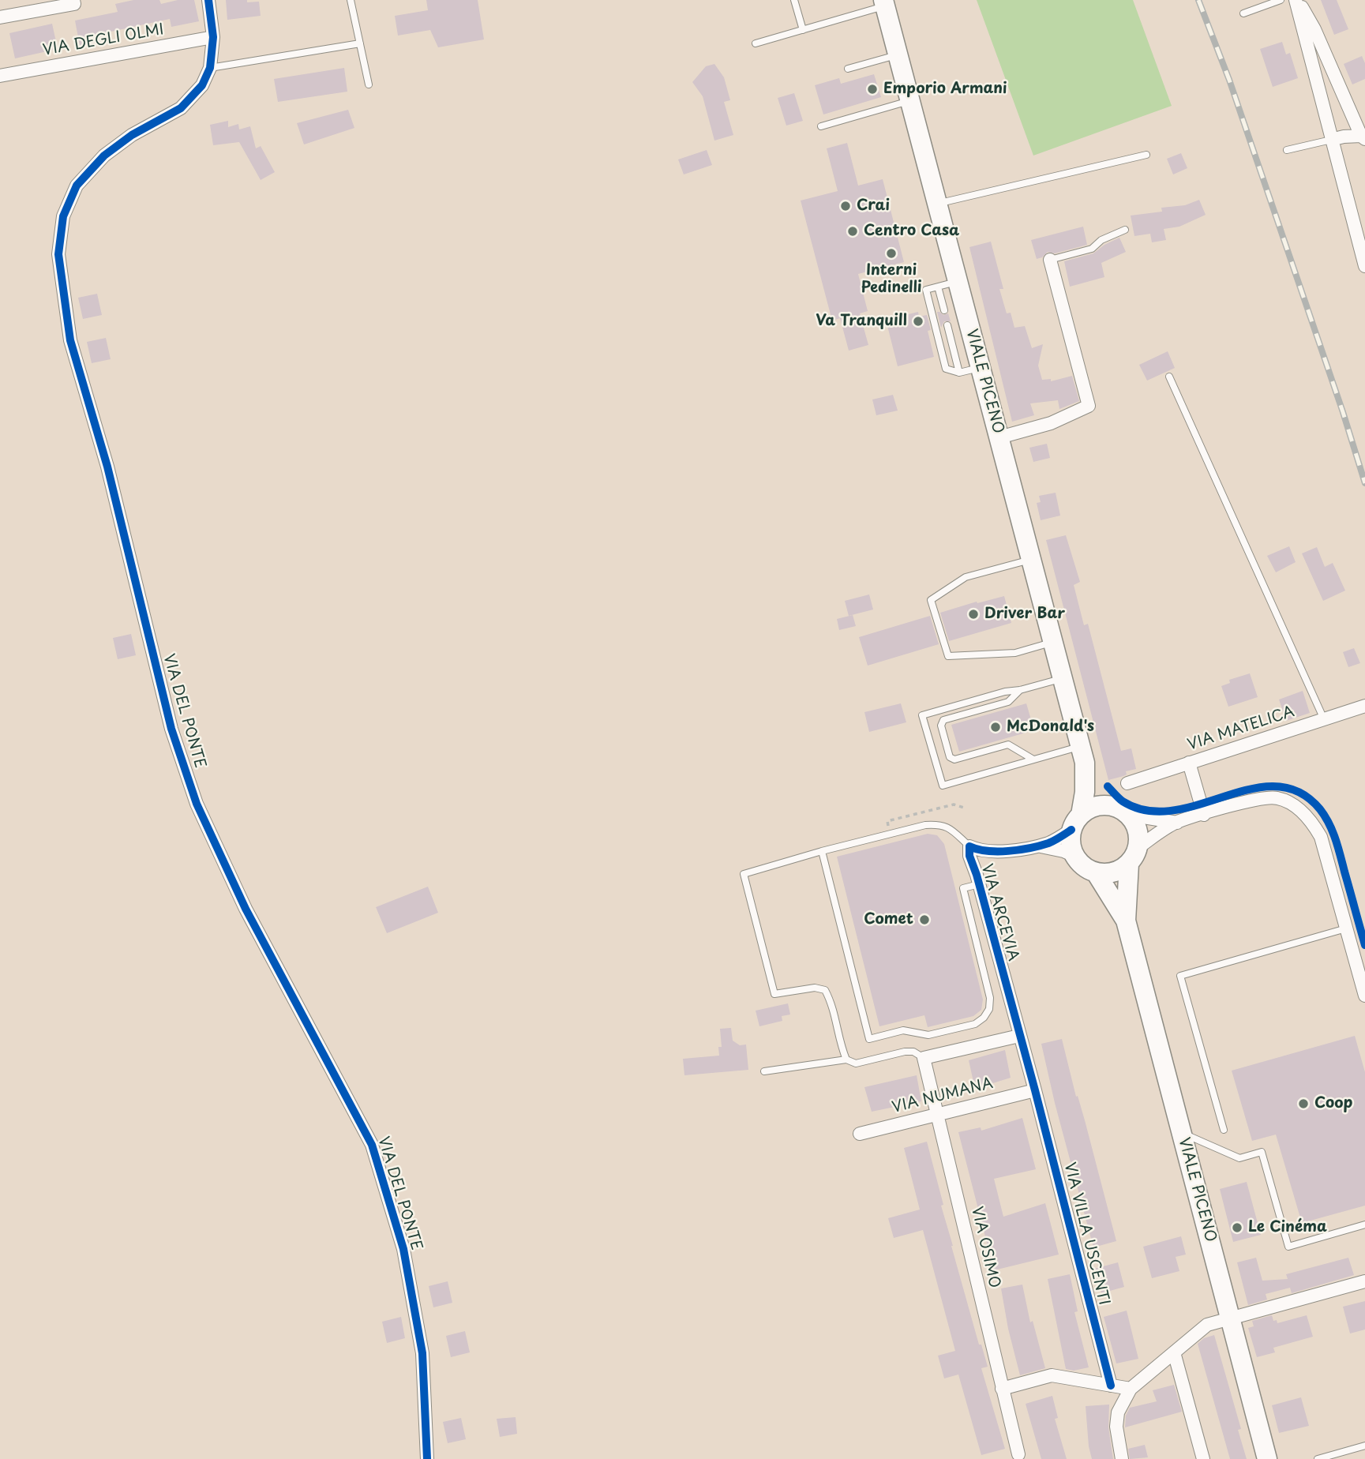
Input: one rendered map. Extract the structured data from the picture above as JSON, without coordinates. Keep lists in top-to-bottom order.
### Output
{
  "streets": {
    "main road": ["VIALE PICENO"],
    "street": [
      "VIA DEGLI OLMI",
      "VIA DEL PONTE",
      "VIA MATELICA",
      "VIA ARCEVIA",
      "VIA NUMANA",
      "VIA VILLA USCENTI",
      "VIA OSIMO"
    ]
  },
  "crossings": [
    ["VIA DEGLI OLMI", "VIA DEL PONTE"],
    ["VIALE PICENO", "VIA ARCEVIA"],
    ["VIA ARCEVIA", "VIA NUMANA"],
    ["VIA ARCEVIA", "VIA VILLA USCENTI"],
    ["VIA NUMANA", "VIA VILLA USCENTI"],
    ["VIA NUMANA", "VIA OSIMO"]
  ],
  "places": [
    "Emporio Armani",
    "Crai",
    "Centro Casa",
    "Interni Pedinelli",
    "Va Tranquill",
    "Driver Bar",
    "McDonald's",
    "Comet",
    "Coop",
    "Le Cinéma"
  ]
}
